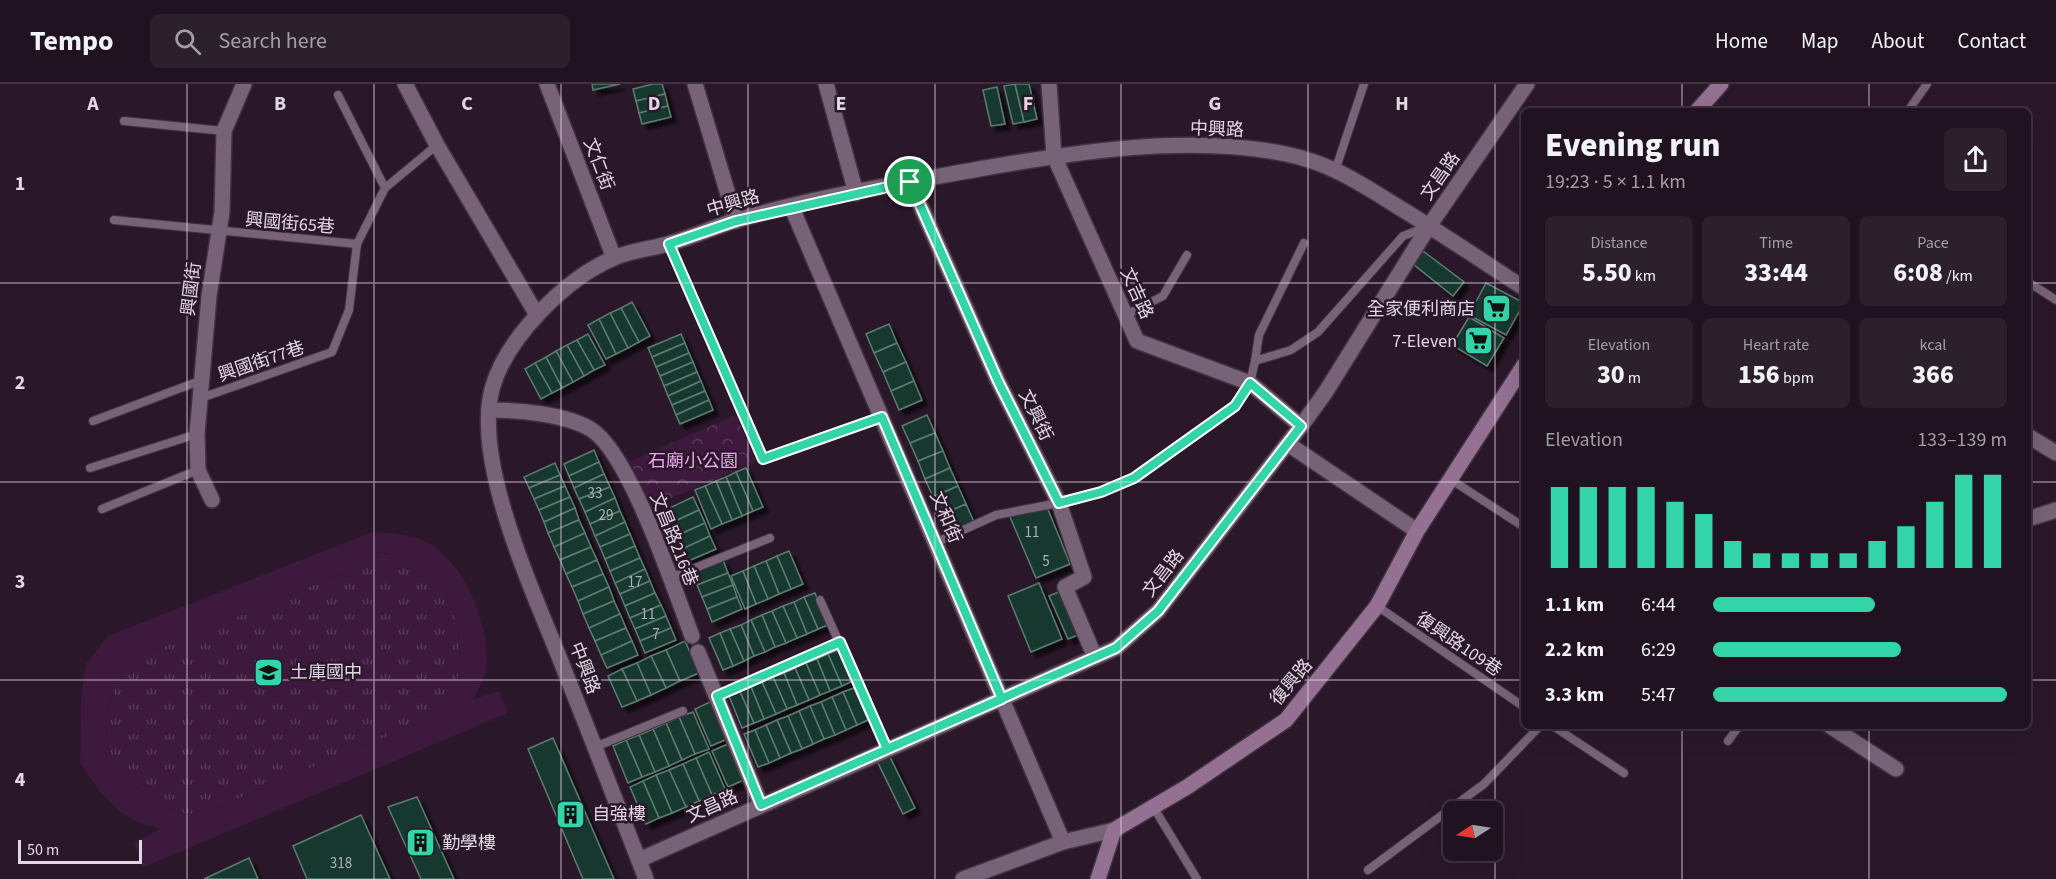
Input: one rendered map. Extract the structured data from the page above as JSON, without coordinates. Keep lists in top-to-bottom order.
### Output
{
  "streets": {
    "main road": ["復興路"],
    "street": [
      "中興路",
      "文仁街",
      "文昌路",
      "興國街",
      "文吉路",
      "文興街",
      "文和街",
      "文昌路216巷"
    ],
    "lane": ["興國街65巷", "興國街77巷", "復興路109巷"]
  },
  "crossings": [
    ["中興路", "文仁街"],
    ["中興路", "文昌路"],
    ["中興路", "文吉路"],
    ["中興路", "文興街"],
    ["中興路", "文和街"],
    ["中興路", "文昌路216巷"],
    ["文昌路", "文吉路"],
    ["文昌路", "文興街"],
    ["文昌路", "文和街"],
    ["興國街65巷", "興國街"],
    ["興國街65巷", "興國街77巷"],
    ["興國街", "興國街77巷"],
    ["文和街", "復興路"],
    ["復興路109巷", "復興路"]
  ],
  "parks": ["石廟小公園"],
  "places": {
    "supermarket": ["全家便利商店", "7-Eleven"],
    "school or university": ["土庫國中"],
    "building": ["自強樓", "勤學樓"]
  },
  "house_numbers": [
    "33",
    "29",
    "11",
    "5",
    "17",
    "11",
    "7",
    "318"
  ],
  "scale_bar": "50 m",
  "north": "left",
  "page": {
    "header": "Tempo",
    "search": "Search here",
    "nav": [
      "Home",
      "Map",
      "About",
      "Contact"
    ],
    "heading": ["Evening run", "19:23 · 5 × 1.1 km"],
    "stats": [
      ["Distance", "5.50 km"],
      ["Time", "33:44"],
      ["Pace", "6:08 /km"],
      ["Elevation", "30 m"],
      ["Heart rate", "156 bpm"],
      ["kcal", "366"]
    ],
    "chart": ["Elevation", "133–139 m"],
    "list": [
      {
        "name": "1.1 km",
        "note": "6:44"
      },
      {
        "name": "2.2 km",
        "note": "6:29"
      },
      {
        "name": "3.3 km",
        "note": "5:47"
      }
    ],
    "scale": "50 m"
  },
  "grid": {
    "columns": [
      "A",
      "B",
      "C",
      "D",
      "E",
      "F",
      "G",
      "H"
    ],
    "rows": [
      "1",
      "2",
      "3",
      "4"
    ]
  }
}
